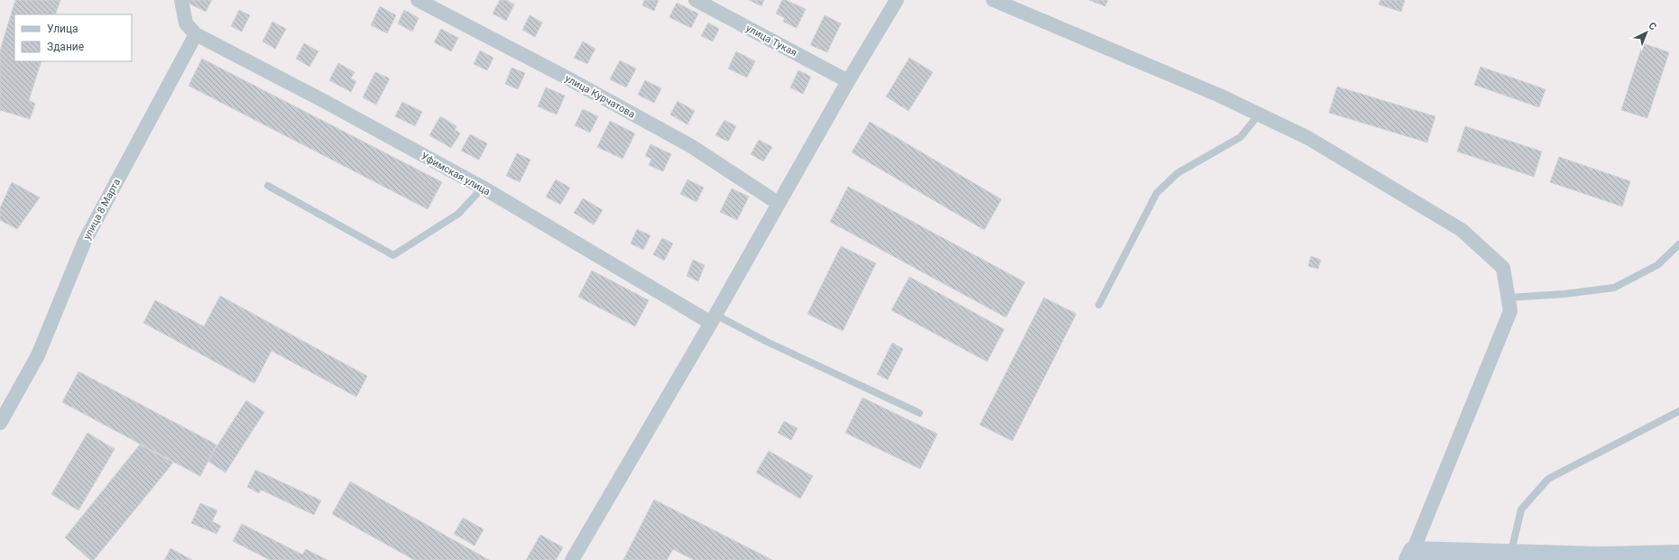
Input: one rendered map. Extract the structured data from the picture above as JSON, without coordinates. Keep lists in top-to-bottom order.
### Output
{
  "streets": {
    "street": [
      "улица Тукая",
      "улица Курчатова",
      "Уфимская улица",
      "улица 8 Марта"
    ]
  },
  "crossings": [
    ["Уфимская улица", "улица 8 Марта"]
  ],
  "legend": ["Улица", "Здание"],
  "north": "top right"
}
